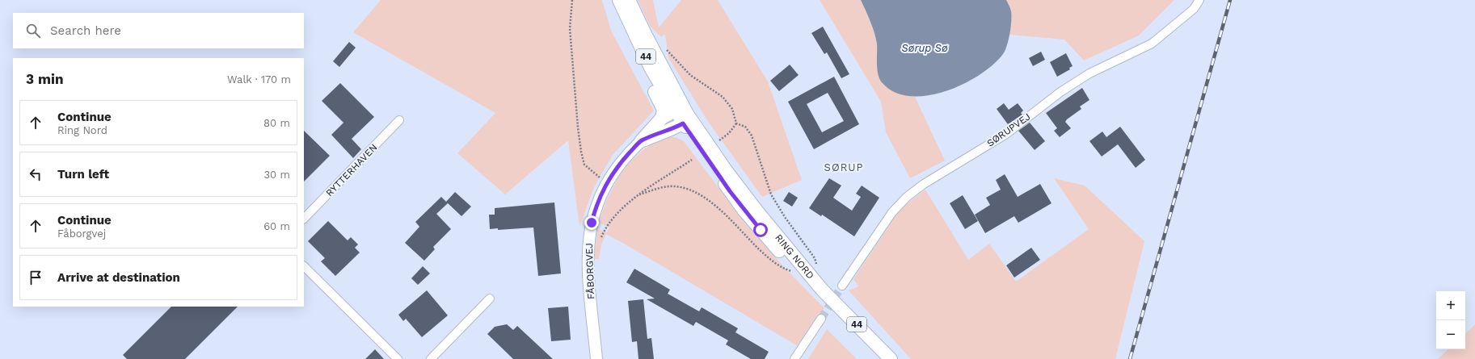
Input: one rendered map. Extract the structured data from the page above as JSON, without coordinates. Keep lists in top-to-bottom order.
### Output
{
  "streets": {
    "main road": ["44", "RING NORD"],
    "street": ["SØRUPVEJ", "RYTTERHAVEN", "FÅBORGVEJ"]
  },
  "crossings": [
    ["44", "RING NORD"]
  ],
  "districts": ["SØRUP"],
  "water": ["Sørup Sø"],
  "page": {
    "search": "Search here",
    "heading": ["3 min", "Walk · 170 m"],
    "list": [
      ["Continue", "Ring Nord", "80 m"],
      ["Turn left", "30 m"],
      ["Continue", "Fåborgvej", "60 m"],
      "Arrive at destination"
    ],
    "map_buttons": ["+", "−"]
  }
}
